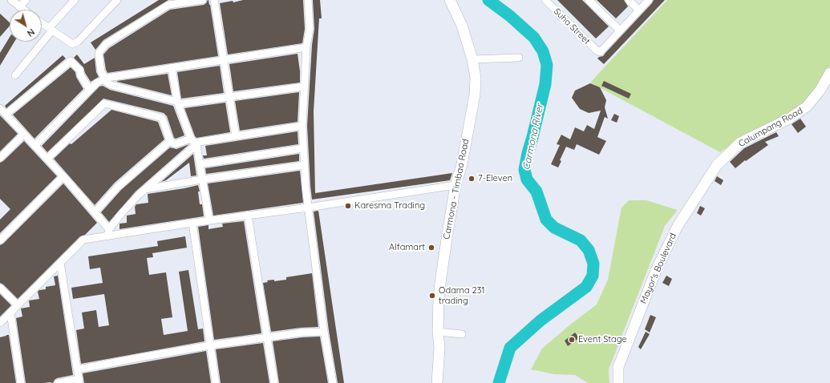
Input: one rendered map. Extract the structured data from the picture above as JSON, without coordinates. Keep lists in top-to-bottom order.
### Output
{
  "streets": {
    "main road": ["Calumpang Road", "Carmona - Timbao Road", "Mayor's Boulevard"],
    "street": ["Suha Street"]
  },
  "crossings": [
    ["Calumpang Road", "Mayor's Boulevard"]
  ],
  "water": ["Carmona River"],
  "places": [
    "7-Eleven",
    "Karesma Trading",
    "Alfamart",
    "Odama 231 trading",
    "Event Stage"
  ],
  "north": "bottom right"
}
